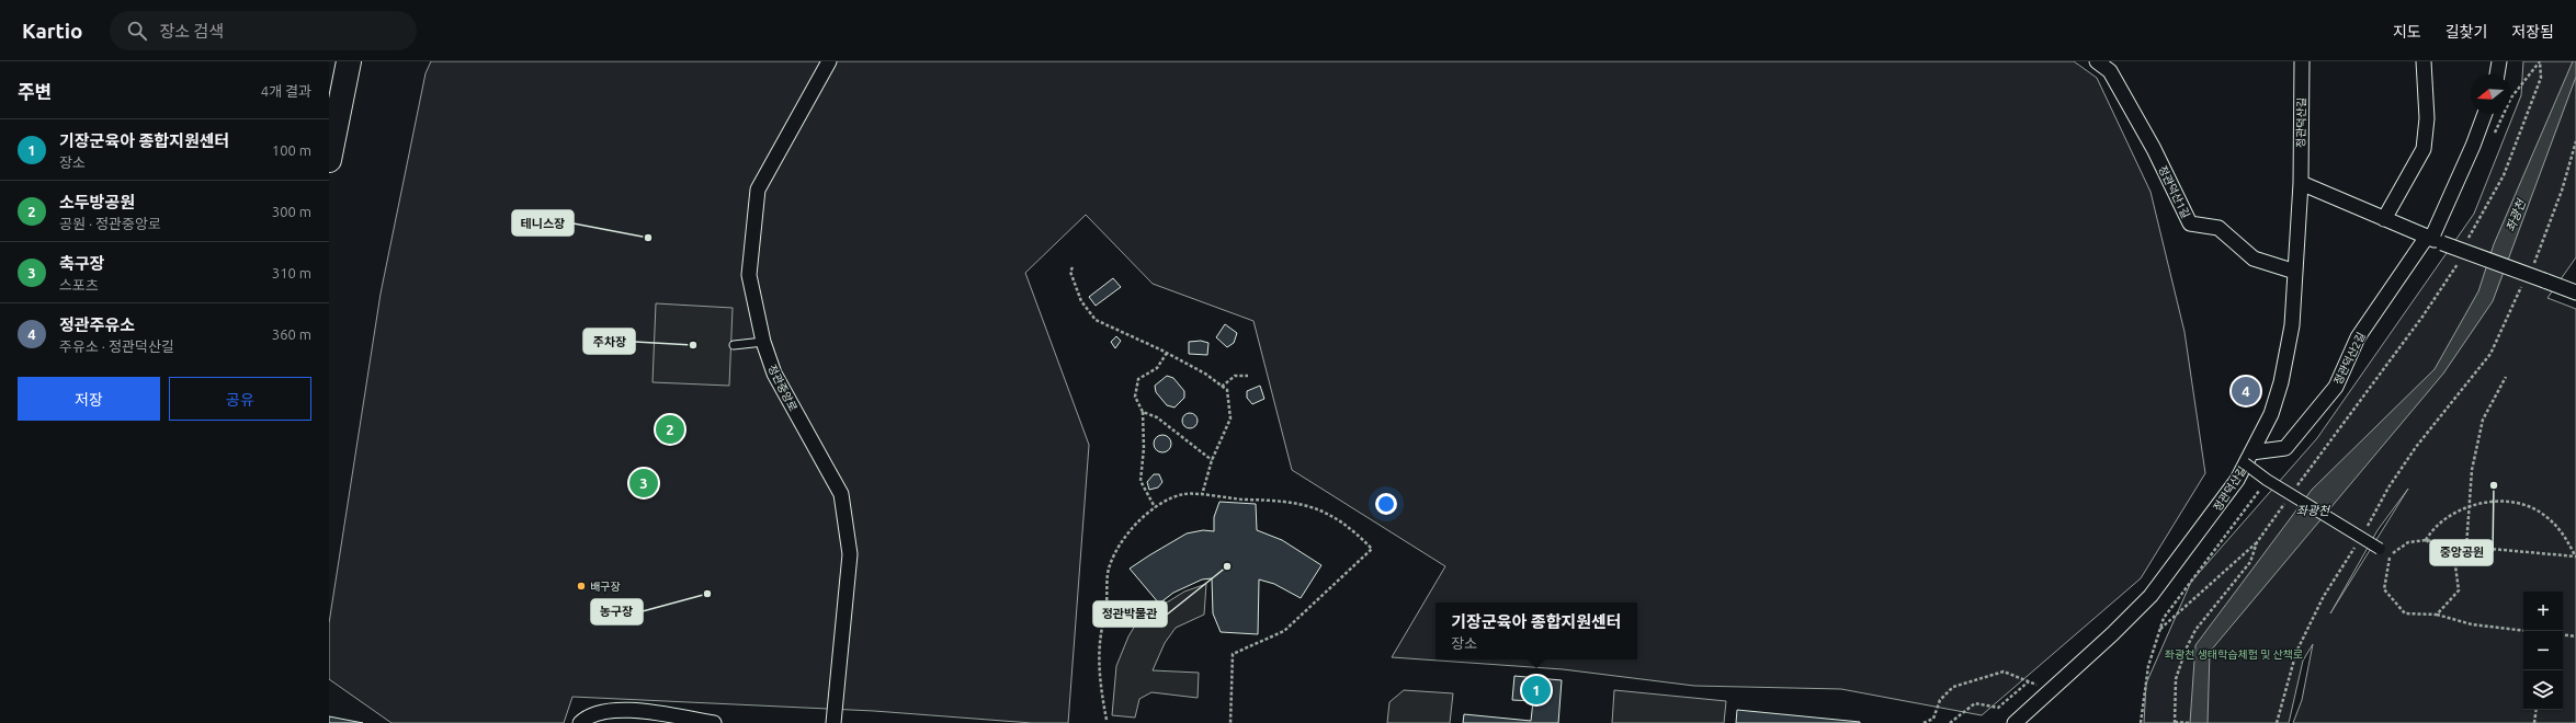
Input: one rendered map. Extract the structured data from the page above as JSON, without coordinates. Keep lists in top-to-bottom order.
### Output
{
  "streets": {
    "street": [
      "정관덕산길",
      "정관덕산1길",
      "정관덕산2길",
      "정관중앙로"
    ]
  },
  "crossings": [
    ["정관덕산길", "정관덕산1길"],
    ["정관덕산길", "정관덕산2길"]
  ],
  "water": ["좌광천"],
  "parks": ["좌광천 생태학습체험 및 산책로"],
  "places": [
    "테니스장",
    "주차장",
    "중앙공원",
    "정관박물관",
    "배구장",
    "농구장"
  ],
  "north": "left",
  "page": {
    "header": "Kartio",
    "search": "장소 검색",
    "nav": ["지도", "길찾기", "저장됨"],
    "heading": ["주변", "4개 결과"],
    "list": [
      {
        "mark": "1",
        "name": "기장군육아 종합지원센터",
        "note": "장소",
        "value": "100 m"
      },
      {
        "mark": "2",
        "name": "소두방공원",
        "note": "공원 · 정관중앙로",
        "value": "300 m"
      },
      {
        "mark": "3",
        "name": "축구장",
        "note": "스포츠",
        "value": "310 m"
      },
      {
        "mark": "4",
        "name": "정관주유소",
        "note": "주유소 · 정관덕산길",
        "value": "360 m"
      }
    ],
    "buttons": ["저장", "공유"],
    "pins": [
      "4",
      "2",
      "3",
      "1"
    ],
    "map_buttons": ["+", "−"],
    "popup": ["기장군육아 종합지원센터", "장소"]
  }
}
